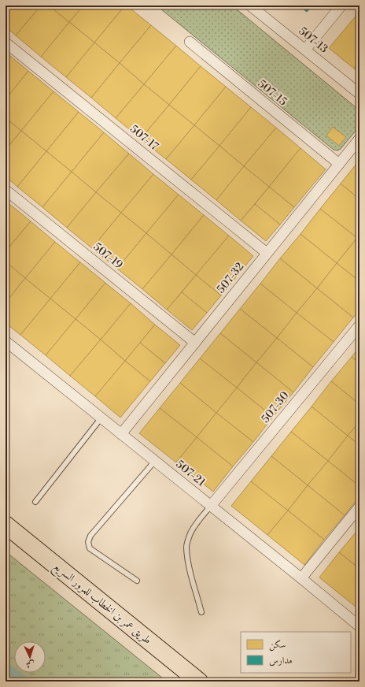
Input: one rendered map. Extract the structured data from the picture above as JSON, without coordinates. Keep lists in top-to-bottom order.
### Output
{
  "streets": {
    "highway": ["طريق عمر بن الخطاب للمرور السريع"],
    "street": [
      "507-13",
      "507-15",
      "507-17",
      "507-19",
      "507-32",
      "507-30",
      "507-21"
    ]
  },
  "crossings": [
    ["507-15", "507-32"],
    ["507-17", "507-32"],
    ["507-19", "507-32"],
    ["507-32", "507-21"],
    ["507-30", "507-21"]
  ],
  "legend": ["سكن", "مدارس"],
  "north": "bottom"
}
